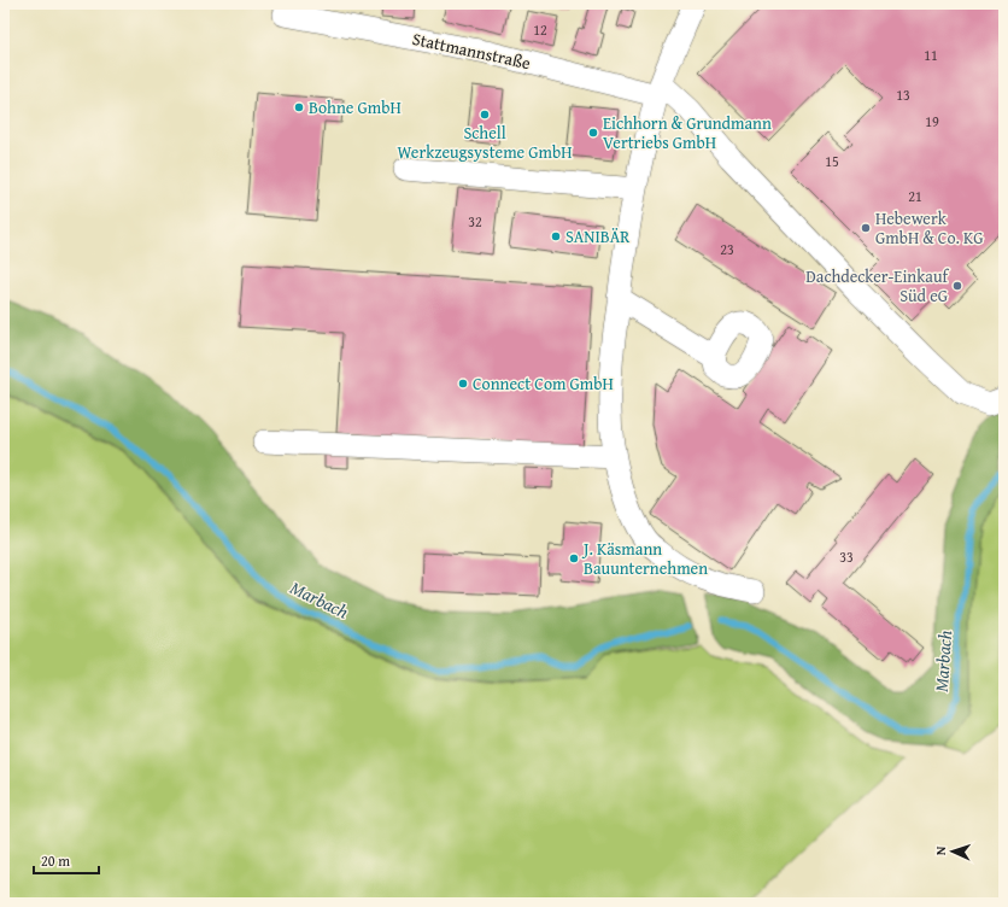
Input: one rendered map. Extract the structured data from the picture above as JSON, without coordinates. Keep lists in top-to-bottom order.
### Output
{
  "streets": {
    "street": ["Stattmannstraße"]
  },
  "water": ["Marbach"],
  "places": [
    "Bohne GmbH",
    "Schell Werkzeugsysteme GmbH",
    "Eichhorn & Grundmann Vertriebs GmbH",
    "Hebewerk GmbH & Co. KG",
    "SANIBÄR",
    "Dachdecker-Einkauf Süd eG",
    "Connect Com GmbH",
    "J. Käsmann Bauunternehmen"
  ],
  "house_numbers": [
    "12",
    "11",
    "13",
    "19",
    "15",
    "21",
    "32",
    "23",
    "33"
  ],
  "scale_bar": "20 m",
  "north": "left"
}
